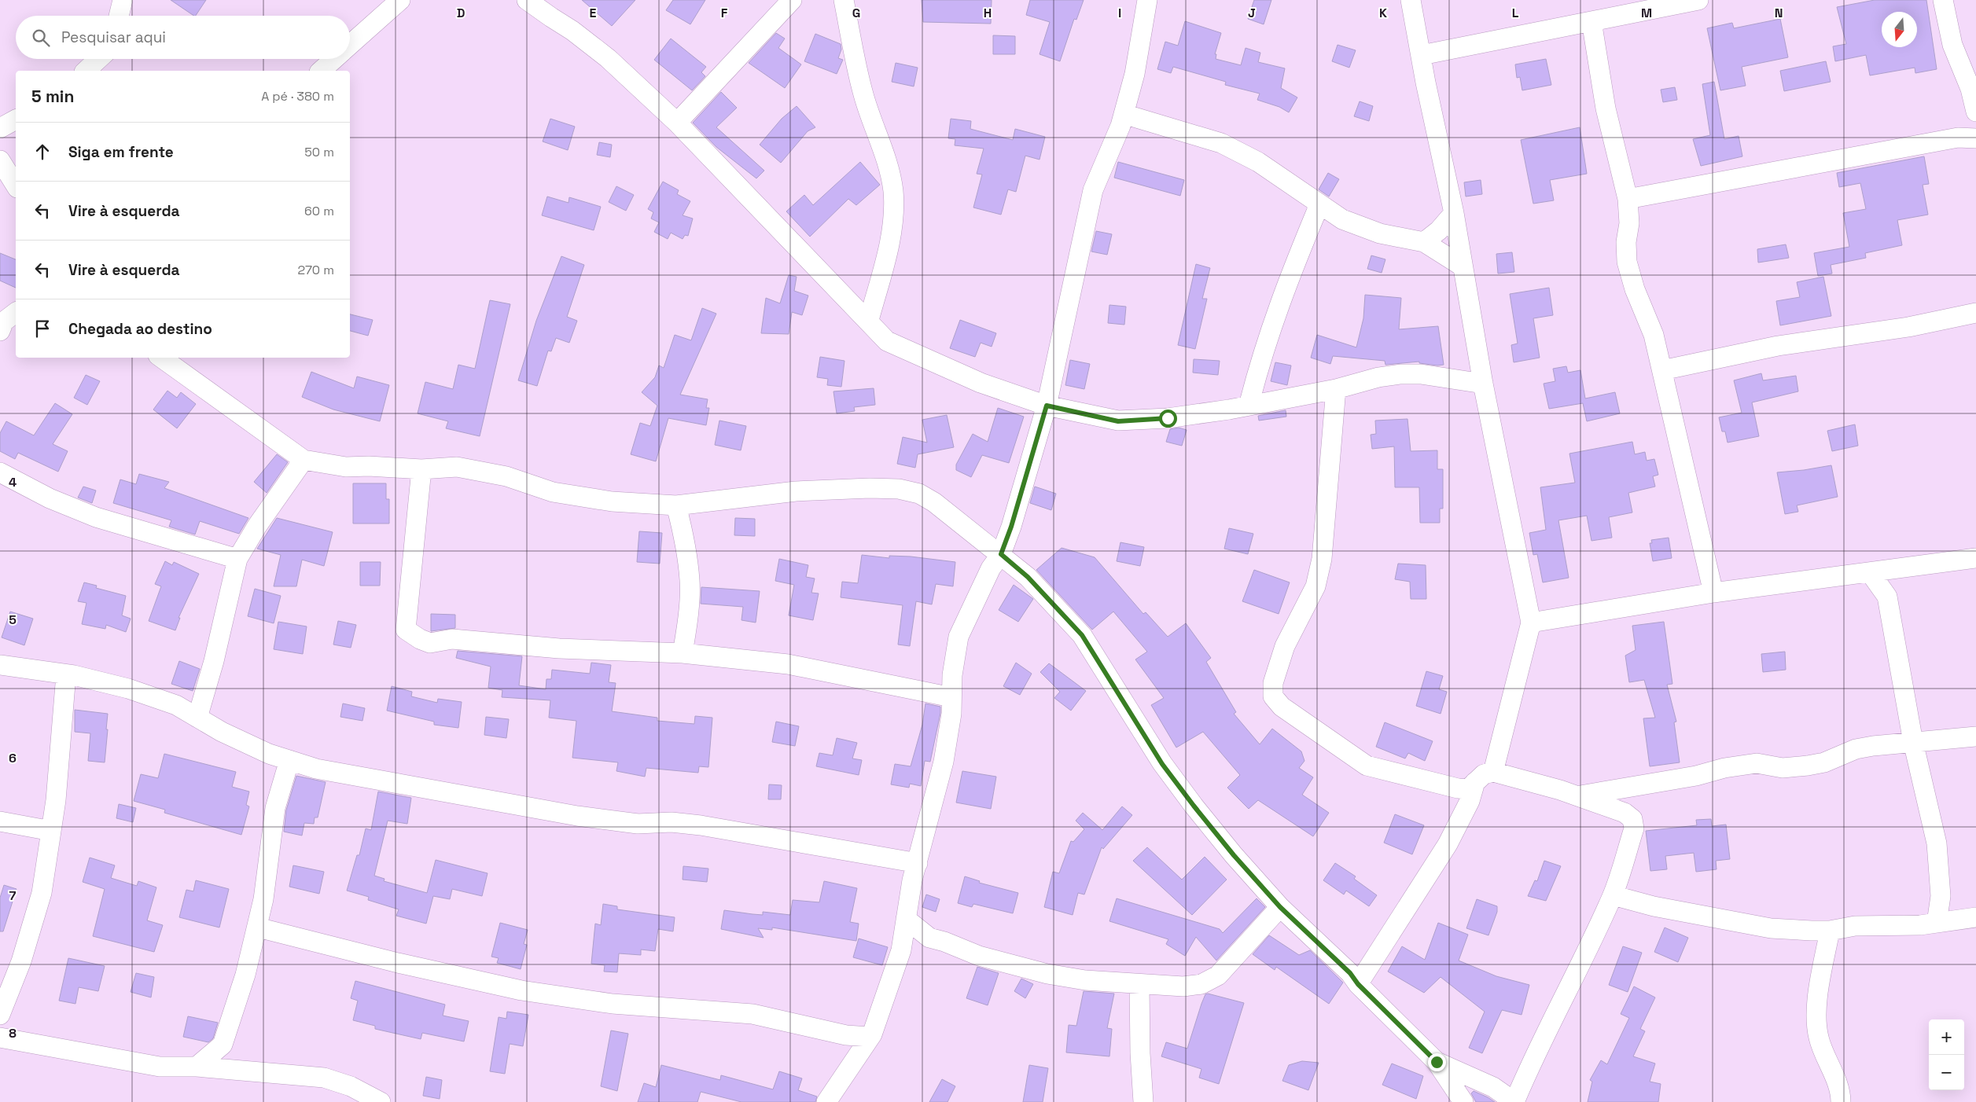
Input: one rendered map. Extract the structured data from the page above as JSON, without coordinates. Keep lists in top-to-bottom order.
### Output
{
  "north": "bottom",
  "page": {
    "search": "Pesquisar aqui",
    "heading": ["5 min", "A pé · 380 m"],
    "list": [
      ["Siga em frente", "50 m"],
      ["Vire à esquerda", "60 m"],
      ["Vire à esquerda", "270 m"],
      "Chegada ao destino"
    ],
    "map_buttons": ["+", "−"]
  },
  "grid": {
    "columns": [
      "D",
      "E",
      "F",
      "G",
      "H",
      "I",
      "J",
      "K",
      "L",
      "M",
      "N"
    ],
    "rows": [
      "4",
      "5",
      "6",
      "7",
      "8"
    ]
  }
}
